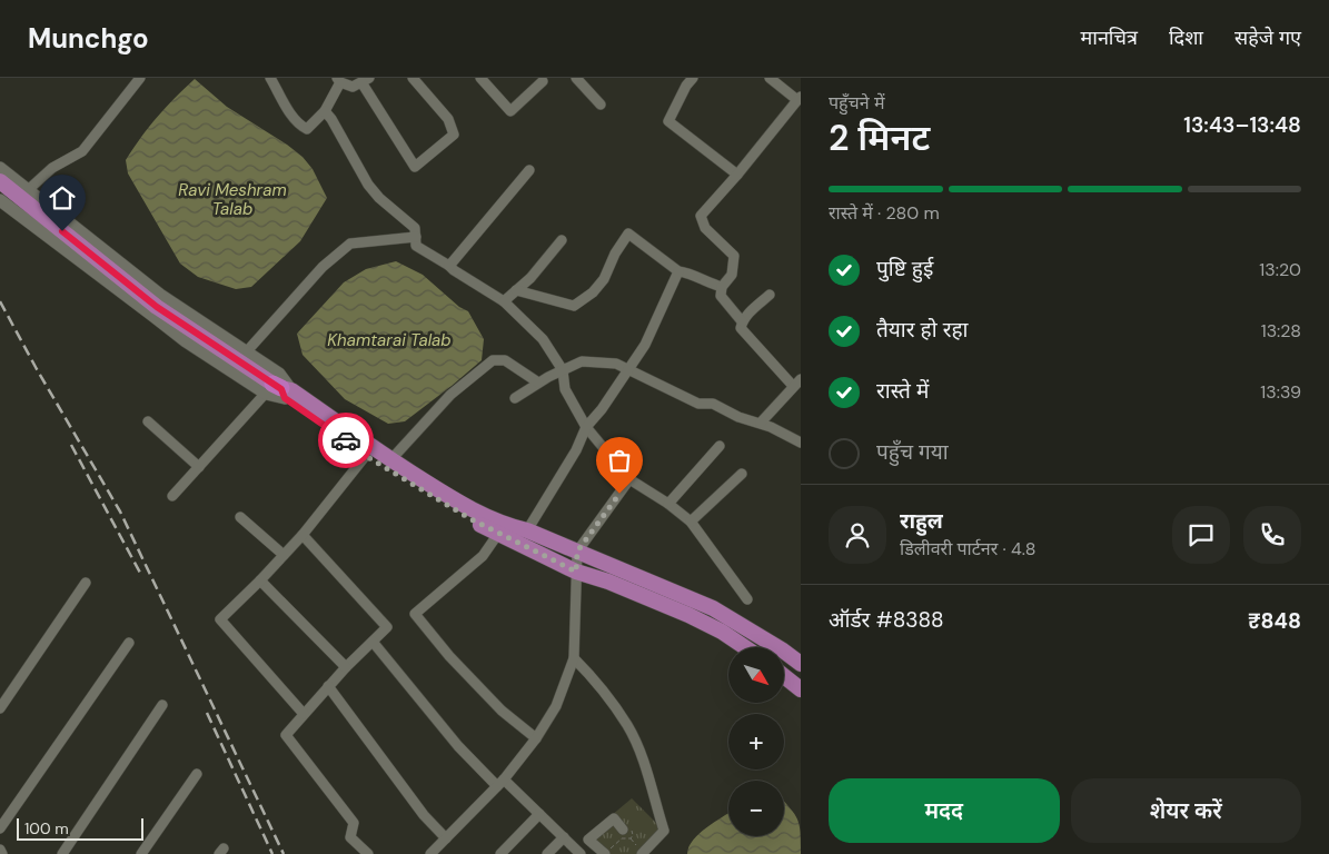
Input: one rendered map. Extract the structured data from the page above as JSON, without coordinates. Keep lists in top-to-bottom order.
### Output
{
  "water": ["Ravi Meshram Talab", "Khamtarai Talab"],
  "scale_bar": "100 m",
  "north": "bottom right",
  "page": {
    "header": "Munchgo",
    "nav": ["मानचित्र", "दिशा", "सहेजे गए"],
    "heading": ["2 मिनट", "पहुँचने में", "13:43–13:48"],
    "panel": [
      "राहुल",
      "डिलीवरी पार्टनर · 4.8",
      "ऑर्डर #8388",
      "₹848"
    ],
    "bar": "रास्ते में · 280 m",
    "list": [
      ["पुष्टि हुई", "13:20"],
      ["तैयार हो रहा", "13:28"],
      ["रास्ते में", "13:39"],
      "पहुँच गया"
    ],
    "map_buttons": ["+", "−"],
    "buttons": ["मदद", "शेयर करें"],
    "scale": "100 m"
  }
}
